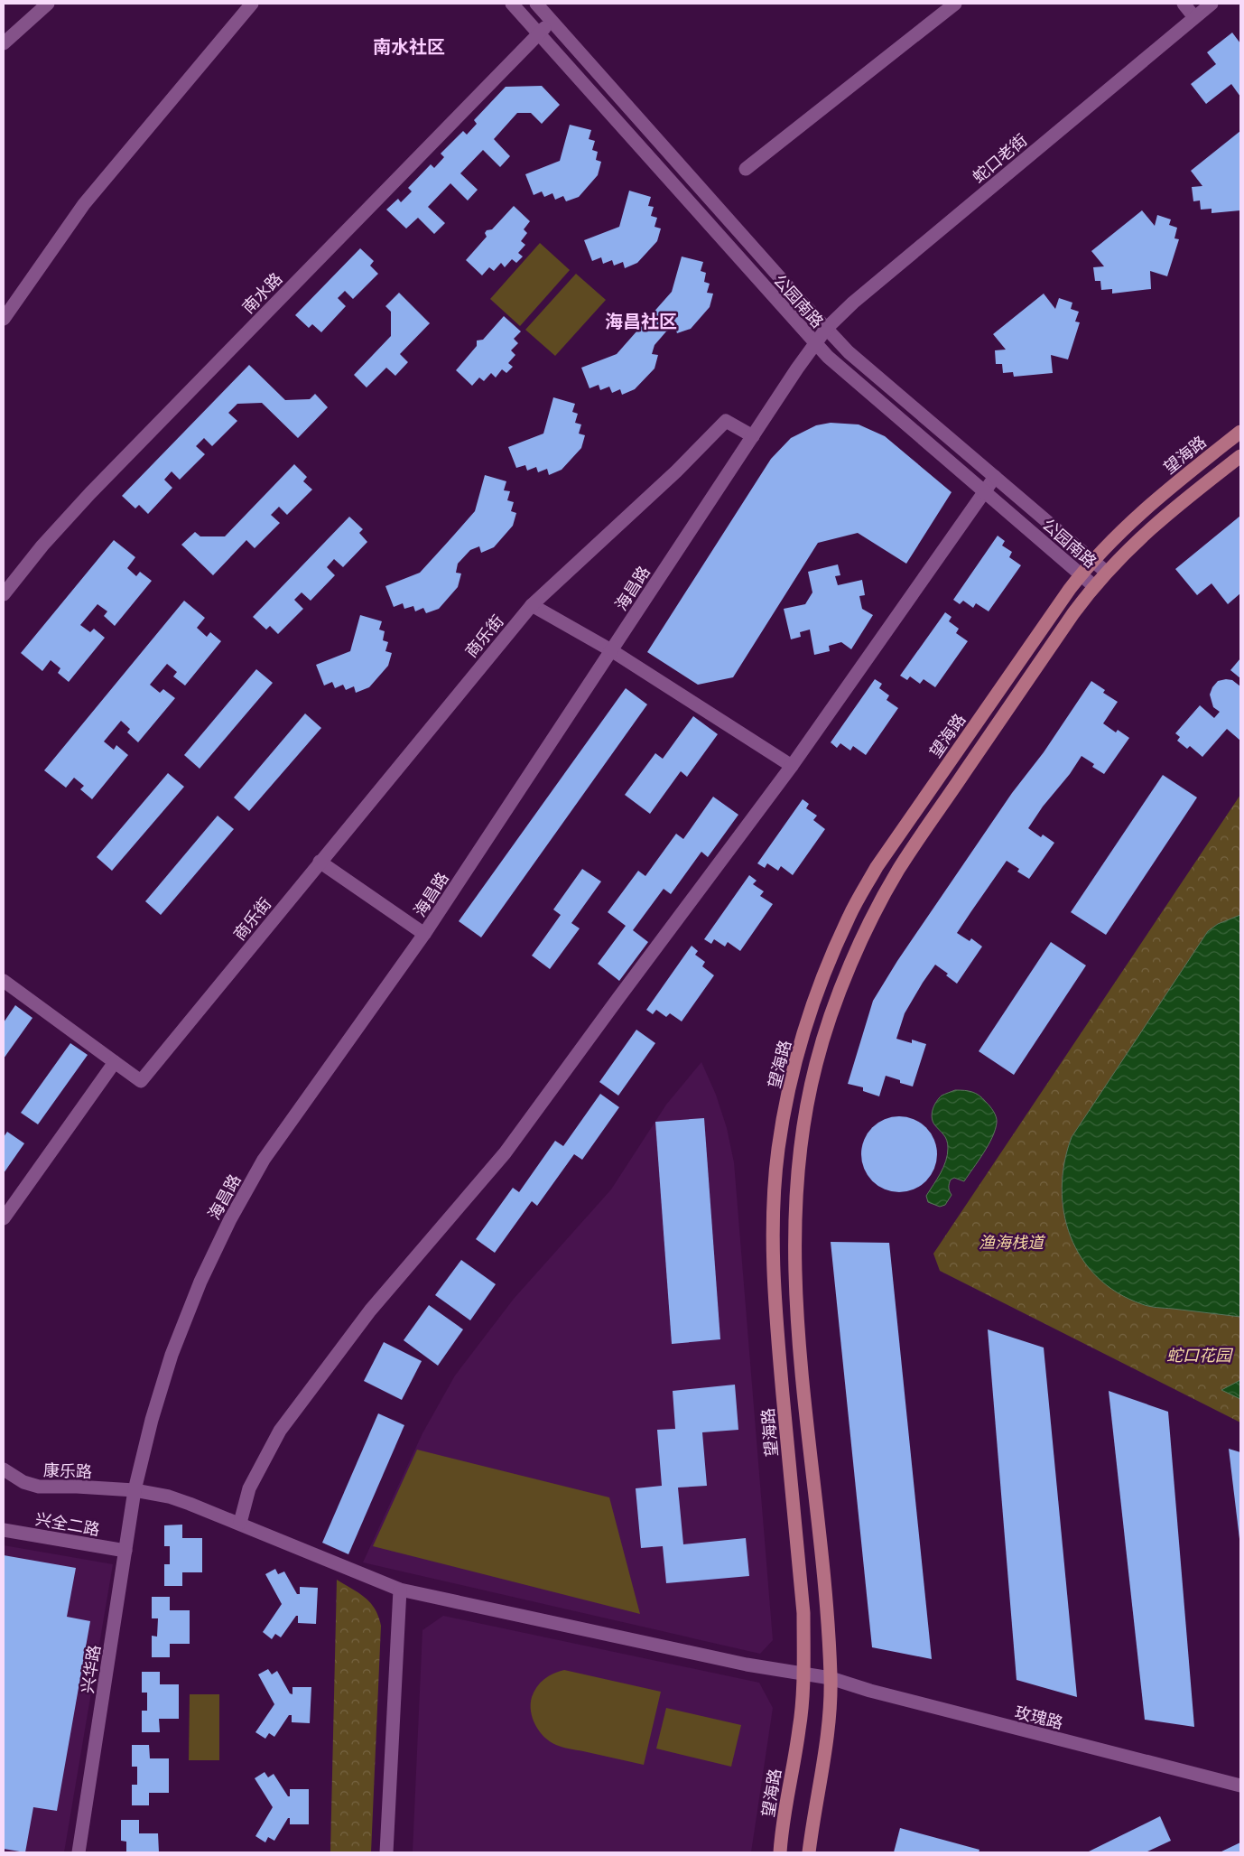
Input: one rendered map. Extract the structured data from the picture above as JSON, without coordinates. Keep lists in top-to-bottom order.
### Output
{
  "streets": {
    "main road": ["望海路"],
    "street": [
      "蛇口老街",
      "南水路",
      "公园南路",
      "海昌路",
      "商乐街",
      "康乐路",
      "兴全二路",
      "兴华路",
      "玫瑰路"
    ]
  },
  "crossings": [
    ["蛇口老街", "公园南路"],
    ["蛇口老街", "海昌路"],
    ["南水路", "公园南路"],
    ["公园南路", "望海路"],
    ["公园南路", "海昌路"],
    ["望海路", "玫瑰路"],
    ["海昌路", "商乐街"],
    ["海昌路", "康乐路"],
    ["海昌路", "兴华路"],
    ["康乐路", "兴华路"],
    ["康乐路", "玫瑰路"],
    ["兴全二路", "兴华路"]
  ],
  "districts": ["南水社区", "海昌社区"],
  "parks": ["渔海栈道", "蛇口花园"]
}
